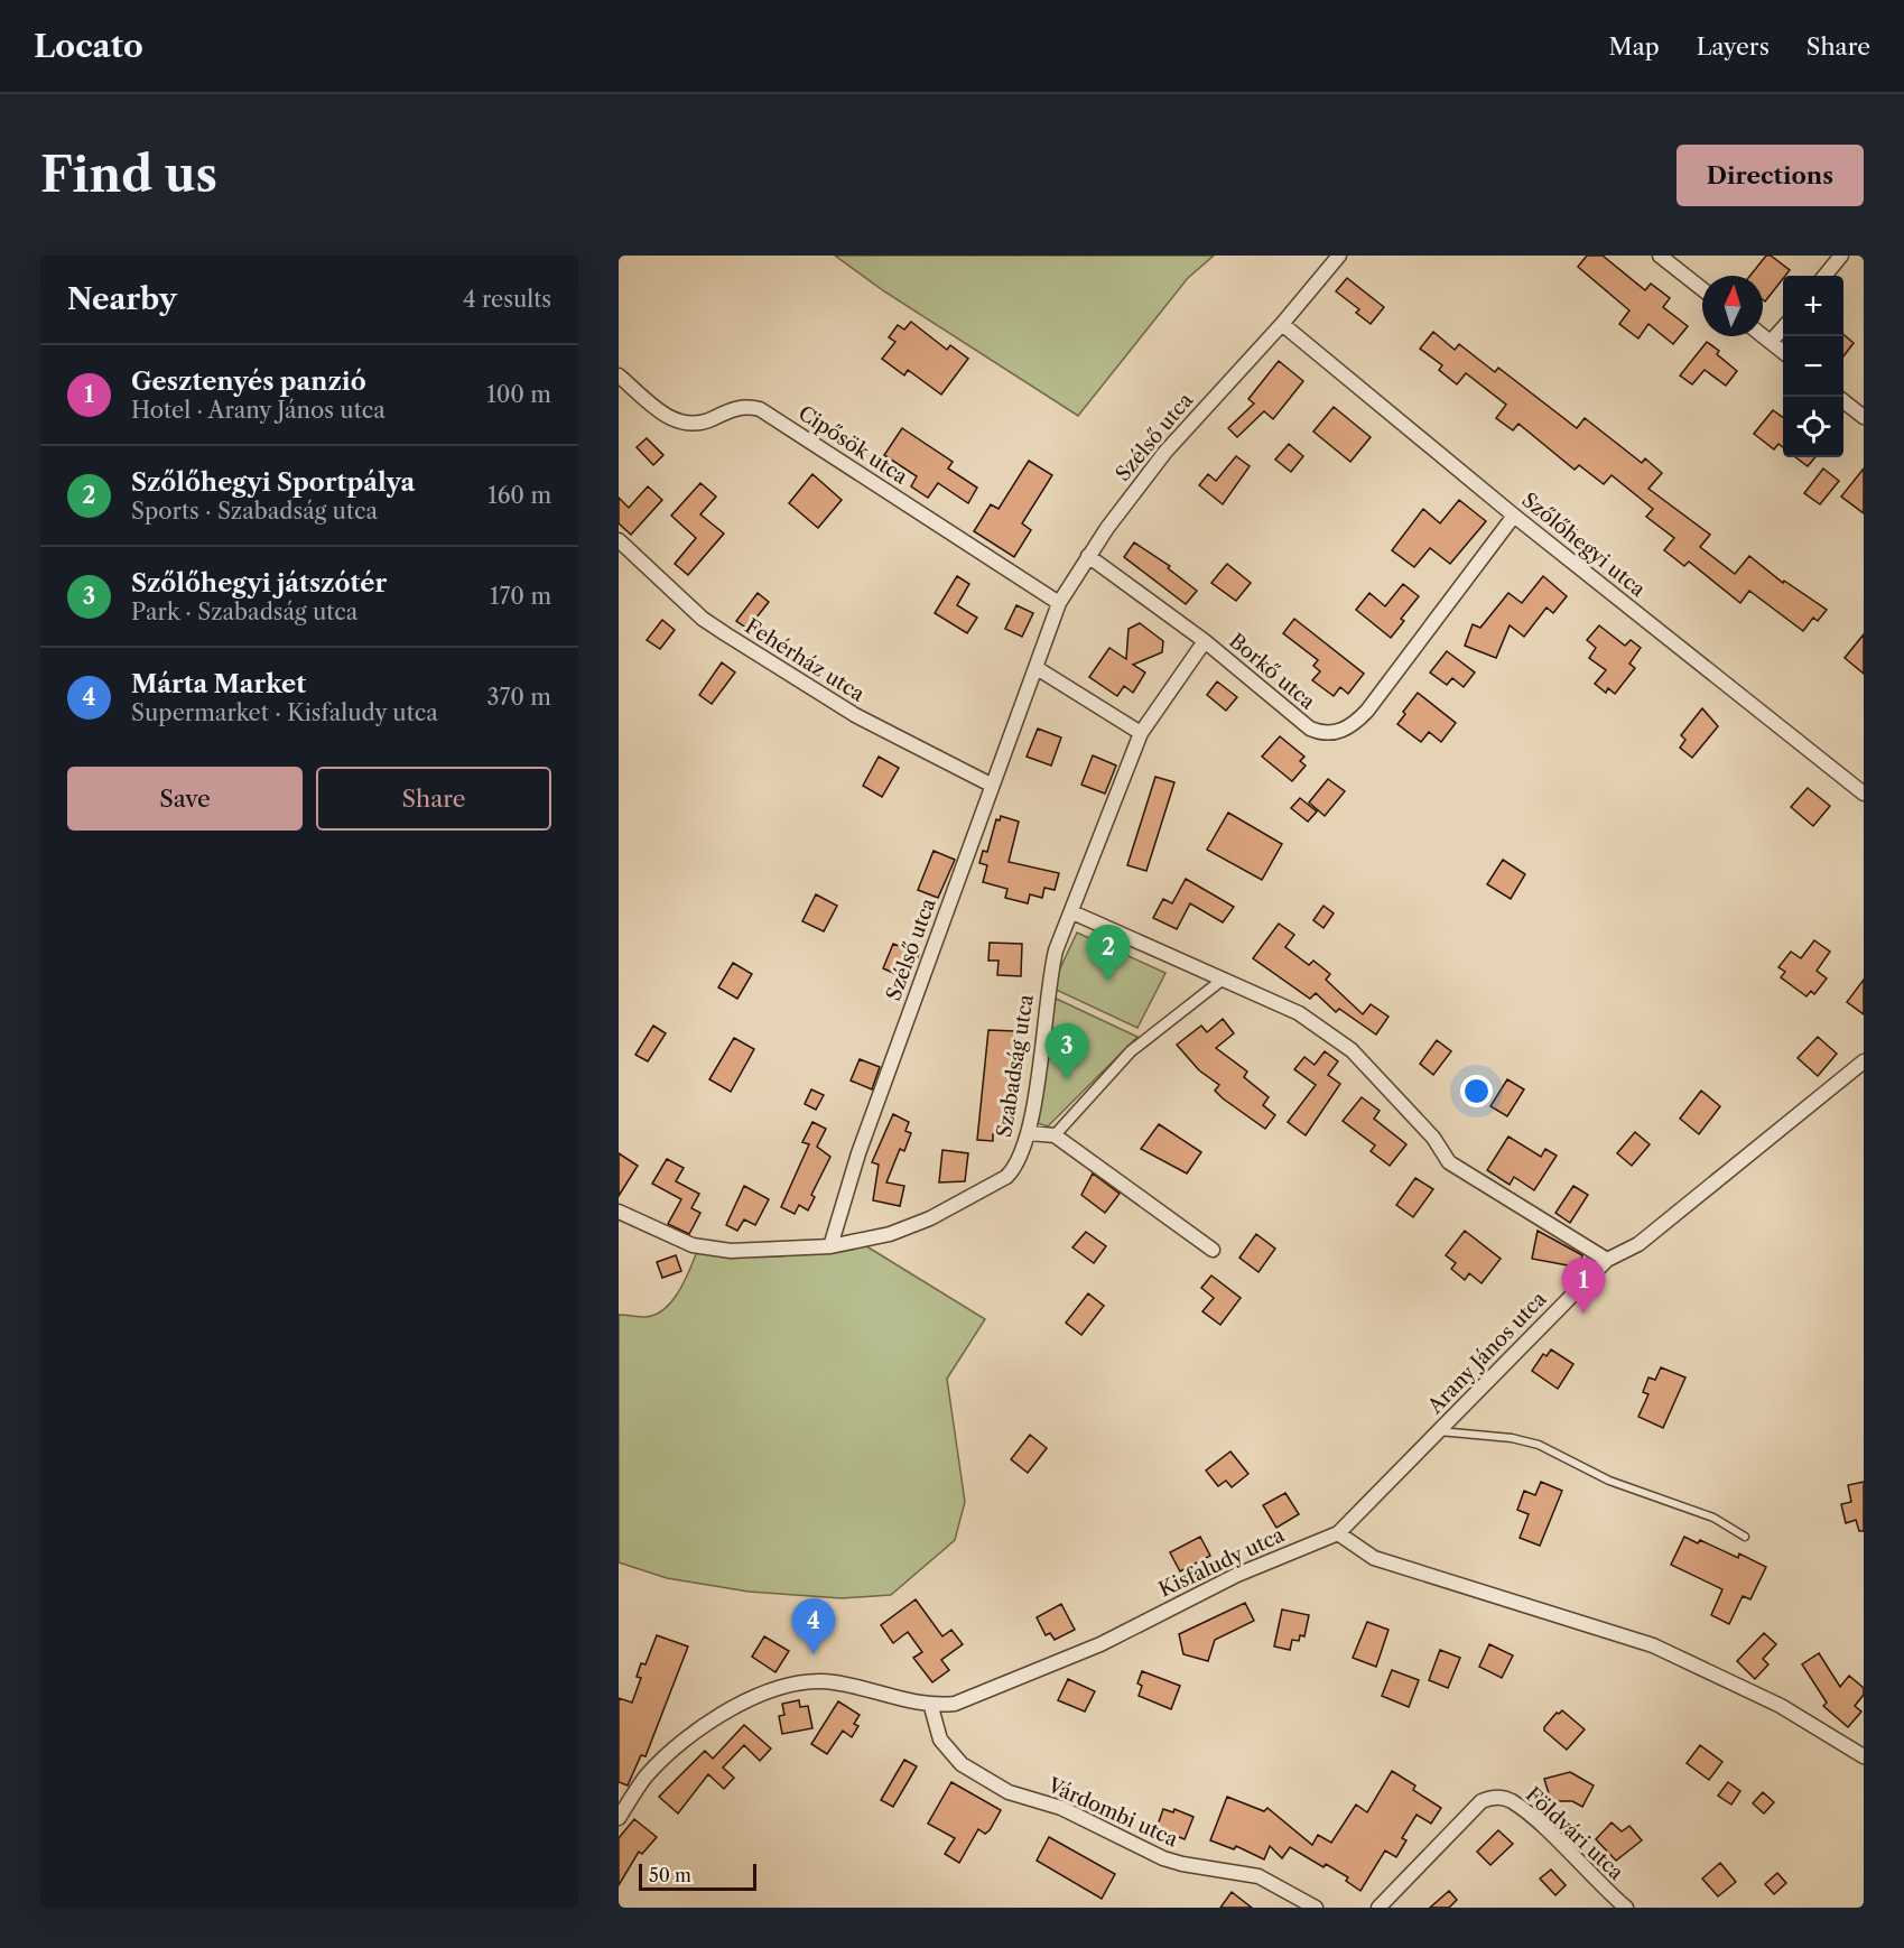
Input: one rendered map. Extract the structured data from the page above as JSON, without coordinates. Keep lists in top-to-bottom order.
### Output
{
  "streets": {
    "street": [
      "Szélső utca",
      "Cipősök utca",
      "Szőlőhegyi utca",
      "Fehérház utca",
      "Borkő utca",
      "Szabadság utca",
      "Arany János utca",
      "Kisfaludy utca",
      "Várdombi utca",
      "Földvári utca"
    ]
  },
  "crossings": [
    ["Szélső utca", "Cipősök utca"],
    ["Szélső utca", "Szőlőhegyi utca"],
    ["Szélső utca", "Fehérház utca"],
    ["Szélső utca", "Borkő utca"],
    ["Szélső utca", "Szabadság utca"],
    ["Szőlőhegyi utca", "Borkő utca"],
    ["Borkő utca", "Szabadság utca"],
    ["Arany János utca", "Kisfaludy utca"],
    ["Kisfaludy utca", "Várdombi utca"]
  ],
  "scale_bar": "50 m",
  "north": "top",
  "page": {
    "header": "Locato",
    "nav": ["Map", "Layers", "Share"],
    "buttons": [
      "Directions",
      ["Save", "Share"]
    ],
    "title": "Find us",
    "heading": ["Nearby", "4 results"],
    "map_buttons": ["+", "−"],
    "list": [
      {
        "mark": "1",
        "name": "Gesztenyés panzió",
        "note": "Hotel · Arany János utca",
        "value": "100 m"
      },
      {
        "mark": "2",
        "name": "Szőlőhegyi Sportpálya",
        "note": "Sports · Szabadság utca",
        "value": "160 m"
      },
      {
        "mark": "3",
        "name": "Szőlőhegyi játszótér",
        "note": "Park · Szabadság utca",
        "value": "170 m"
      },
      {
        "mark": "4",
        "name": "Márta Market",
        "note": "Supermarket · Kisfaludy utca",
        "value": "370 m"
      }
    ],
    "pins": [
      "2",
      "3",
      "1",
      "4"
    ],
    "scale": "50 m"
  }
}
